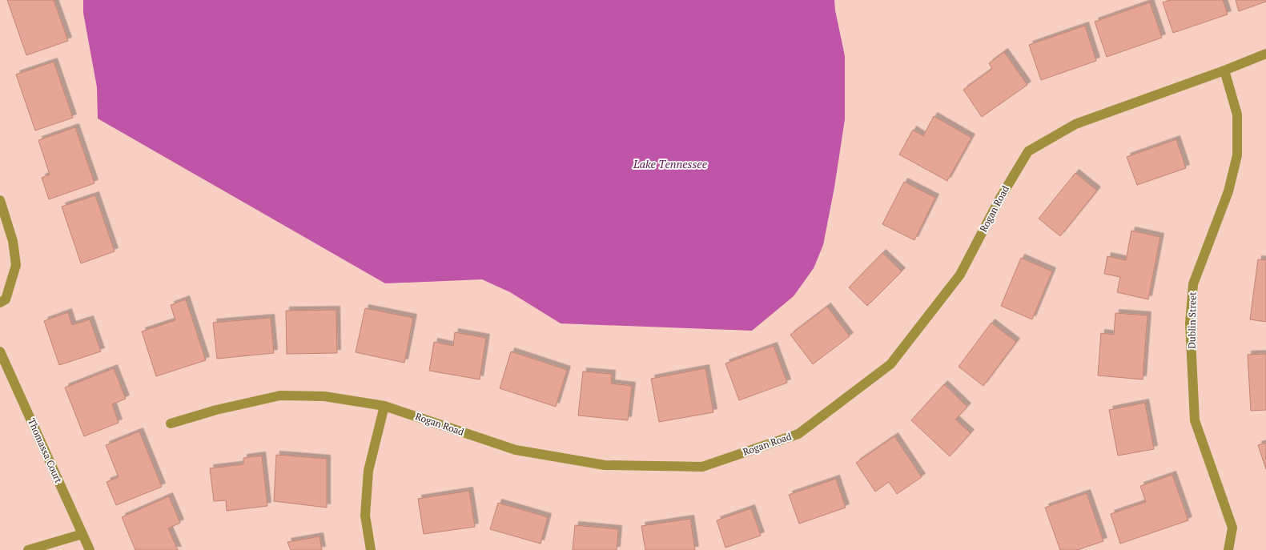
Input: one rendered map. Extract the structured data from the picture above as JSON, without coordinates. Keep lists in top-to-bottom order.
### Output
{
  "streets": {
    "street": ["Rogan Road", "Dublin Street", "Thomassa Court"]
  },
  "crossings": [
    ["Rogan Road", "Dublin Street"]
  ],
  "water": ["Lake Tennessee"]
}
